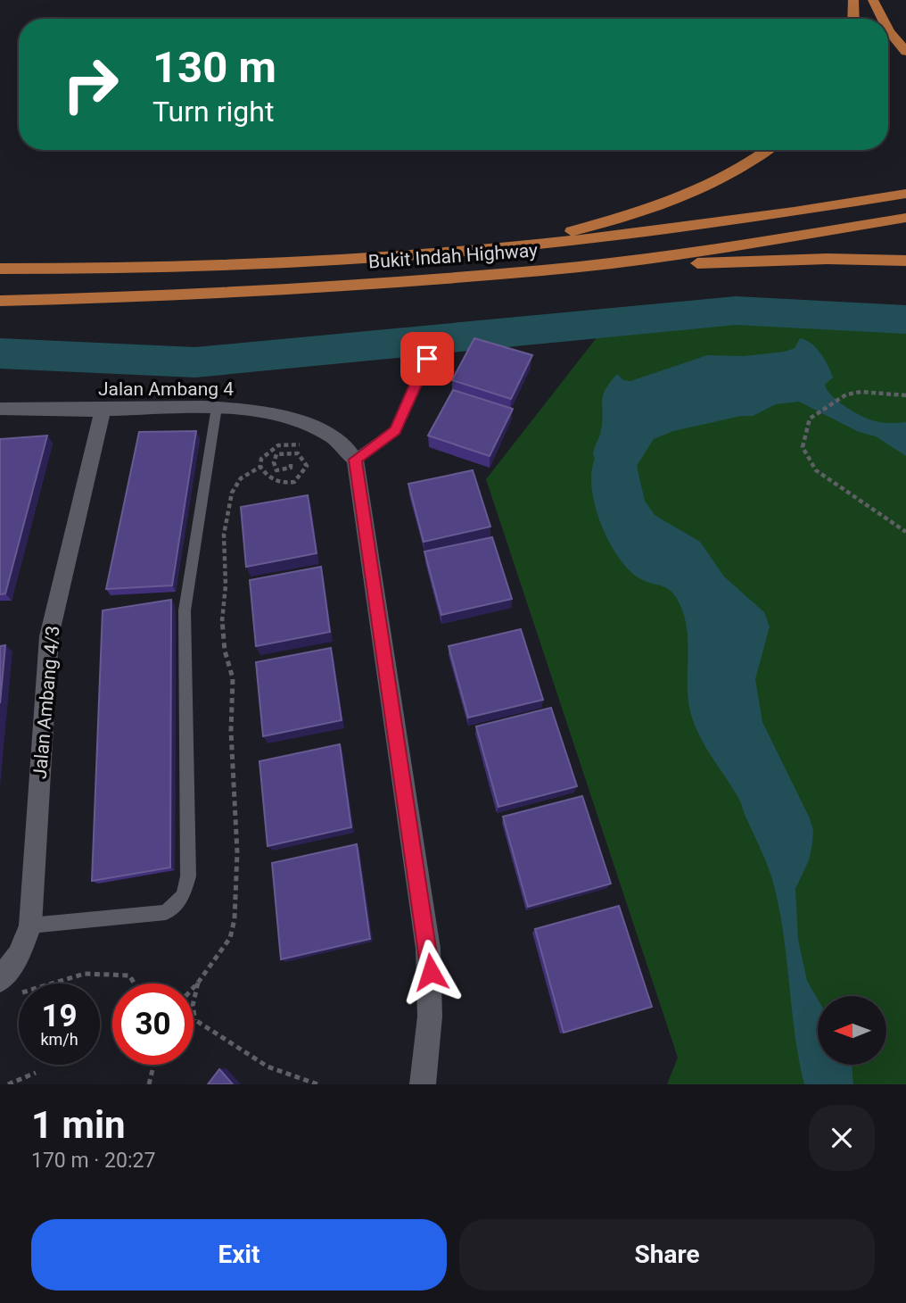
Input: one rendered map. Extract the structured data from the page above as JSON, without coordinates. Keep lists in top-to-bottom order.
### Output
{
  "streets": {
    "highway": ["Bukit Indah Highway"],
    "street": ["Jalan Ambang 4", "Jalan Ambang 4/3"]
  },
  "crossings": [
    ["Jalan Ambang 4", "Jalan Ambang 4/3"]
  ],
  "north": "left",
  "page": {
    "turn": ["130 m", "Turn right"],
    "speed": "19 km/h",
    "limit": "30",
    "heading": ["1 min", "170 m · 20:27"],
    "buttons": ["Exit", "Share"]
  }
}
